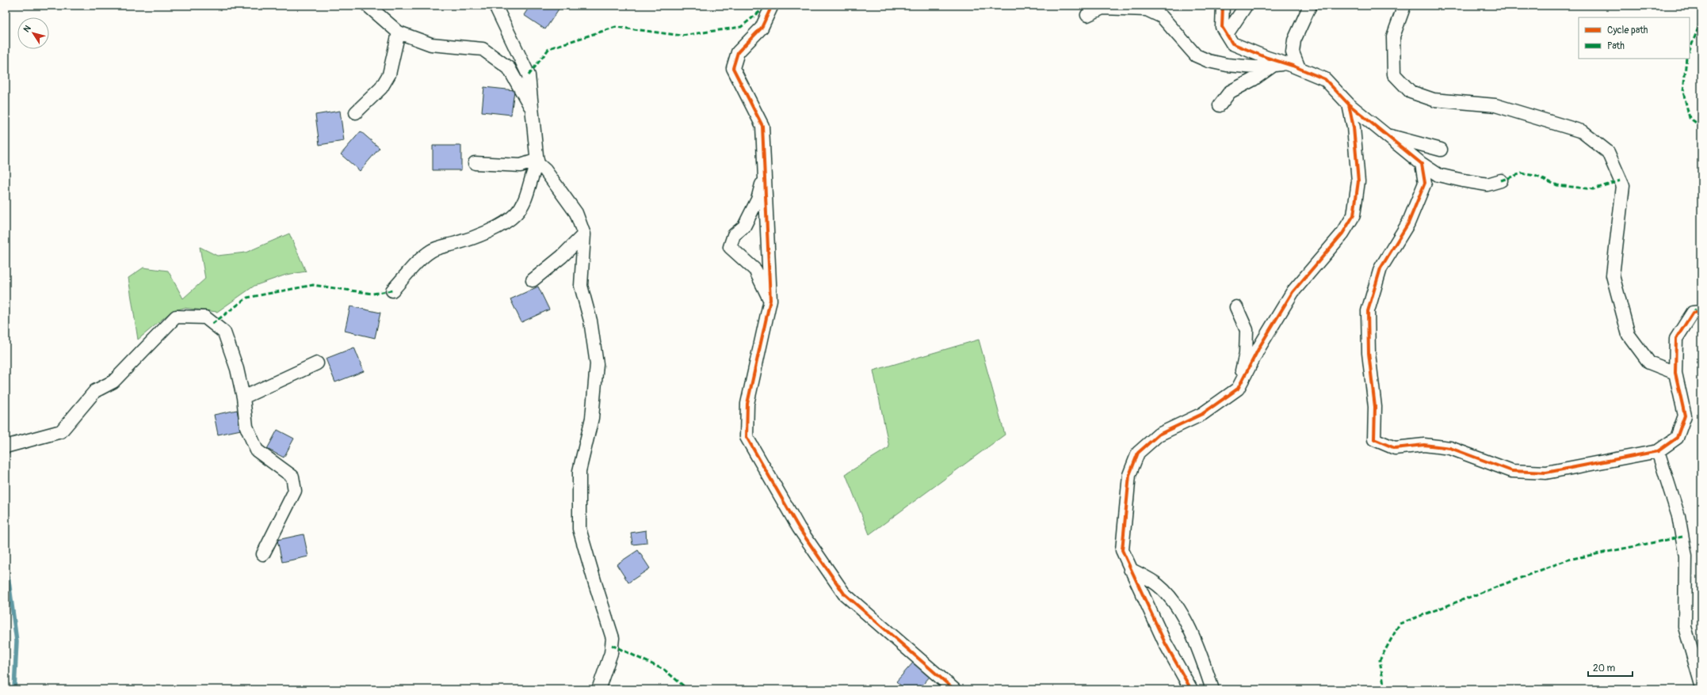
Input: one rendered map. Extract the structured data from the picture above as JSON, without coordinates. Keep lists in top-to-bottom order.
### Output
{
  "legend": ["Cycle path", "Path"],
  "scale_bar": "20 m",
  "north": "top left"
}
